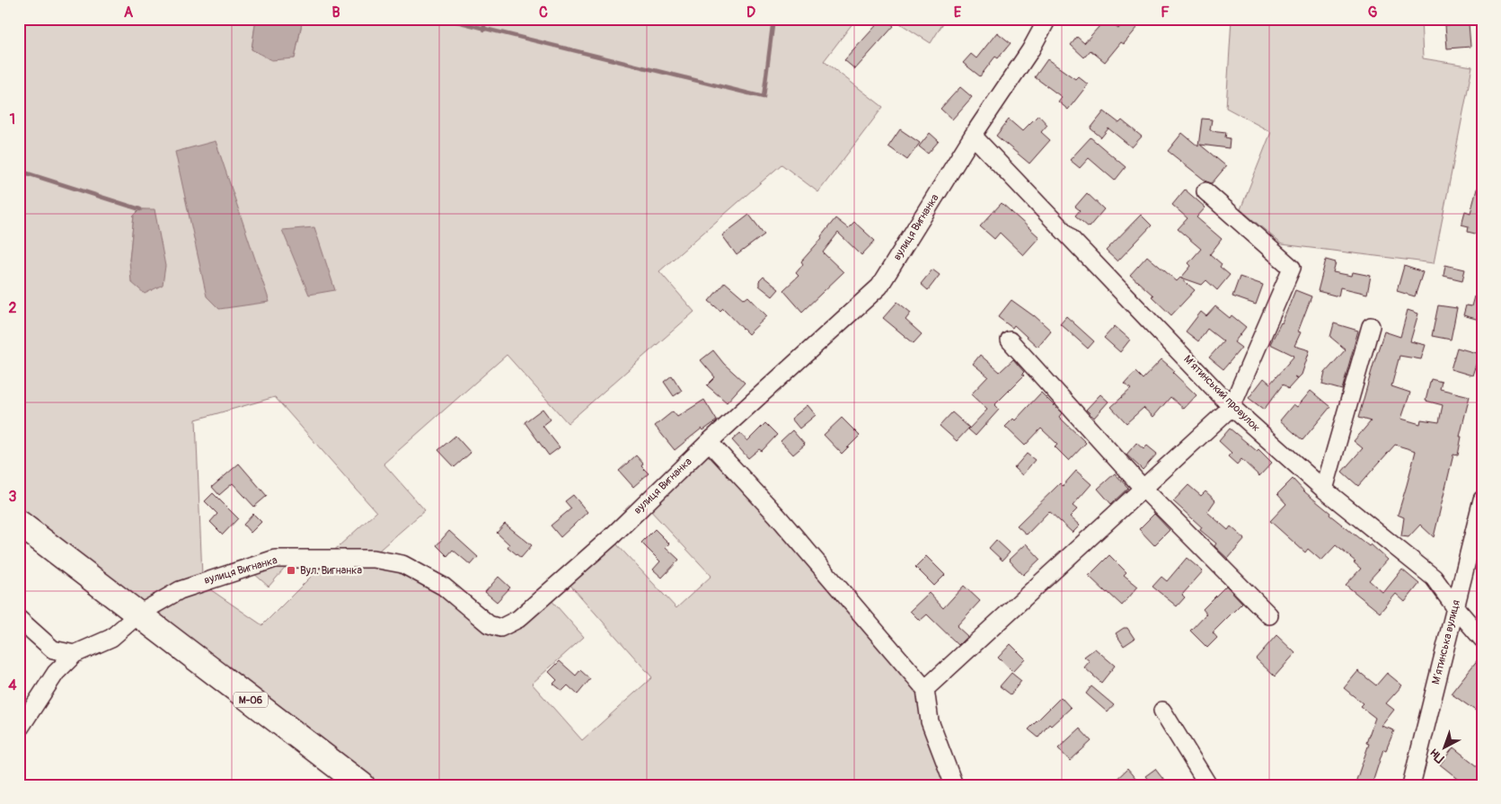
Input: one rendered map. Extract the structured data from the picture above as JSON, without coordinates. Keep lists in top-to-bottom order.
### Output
{
  "streets": {
    "highway": ["М-06"],
    "street": ["вулиця Вигнанка", "Мʼятинський провулок", "Мʼятинська вулиця"]
  },
  "crossings": [
    ["вулиця Вигнанка", "Мʼятинський провулок"],
    ["вулиця Вигнанка", "М-06"],
    ["Мʼятинський провулок", "Мʼятинська вулиця"]
  ],
  "places": {
    "transit": ["Вул. Вигнанка"]
  },
  "north": "bottom left",
  "grid": {
    "columns": [
      "A",
      "B",
      "C",
      "D",
      "E",
      "F",
      "G"
    ],
    "rows": [
      "1",
      "2",
      "3",
      "4"
    ]
  }
}
